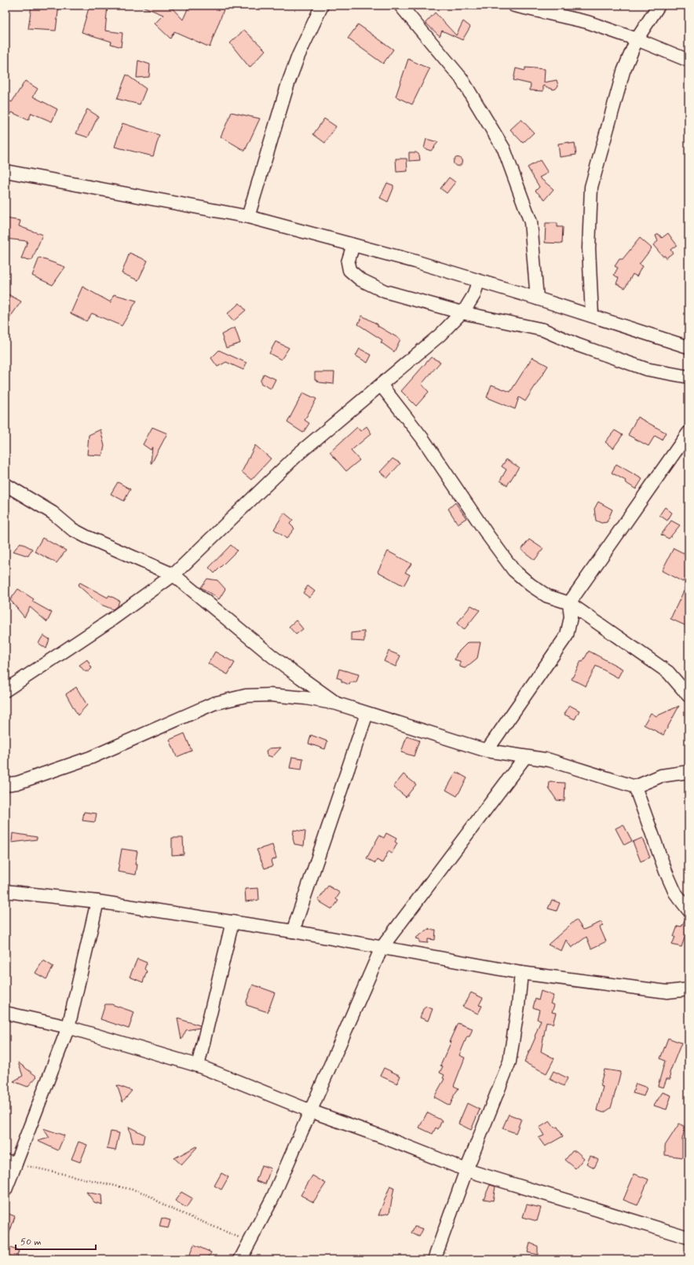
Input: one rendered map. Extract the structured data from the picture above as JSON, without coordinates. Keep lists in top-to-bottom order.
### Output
{
  "scale_bar": "50 m"
}
